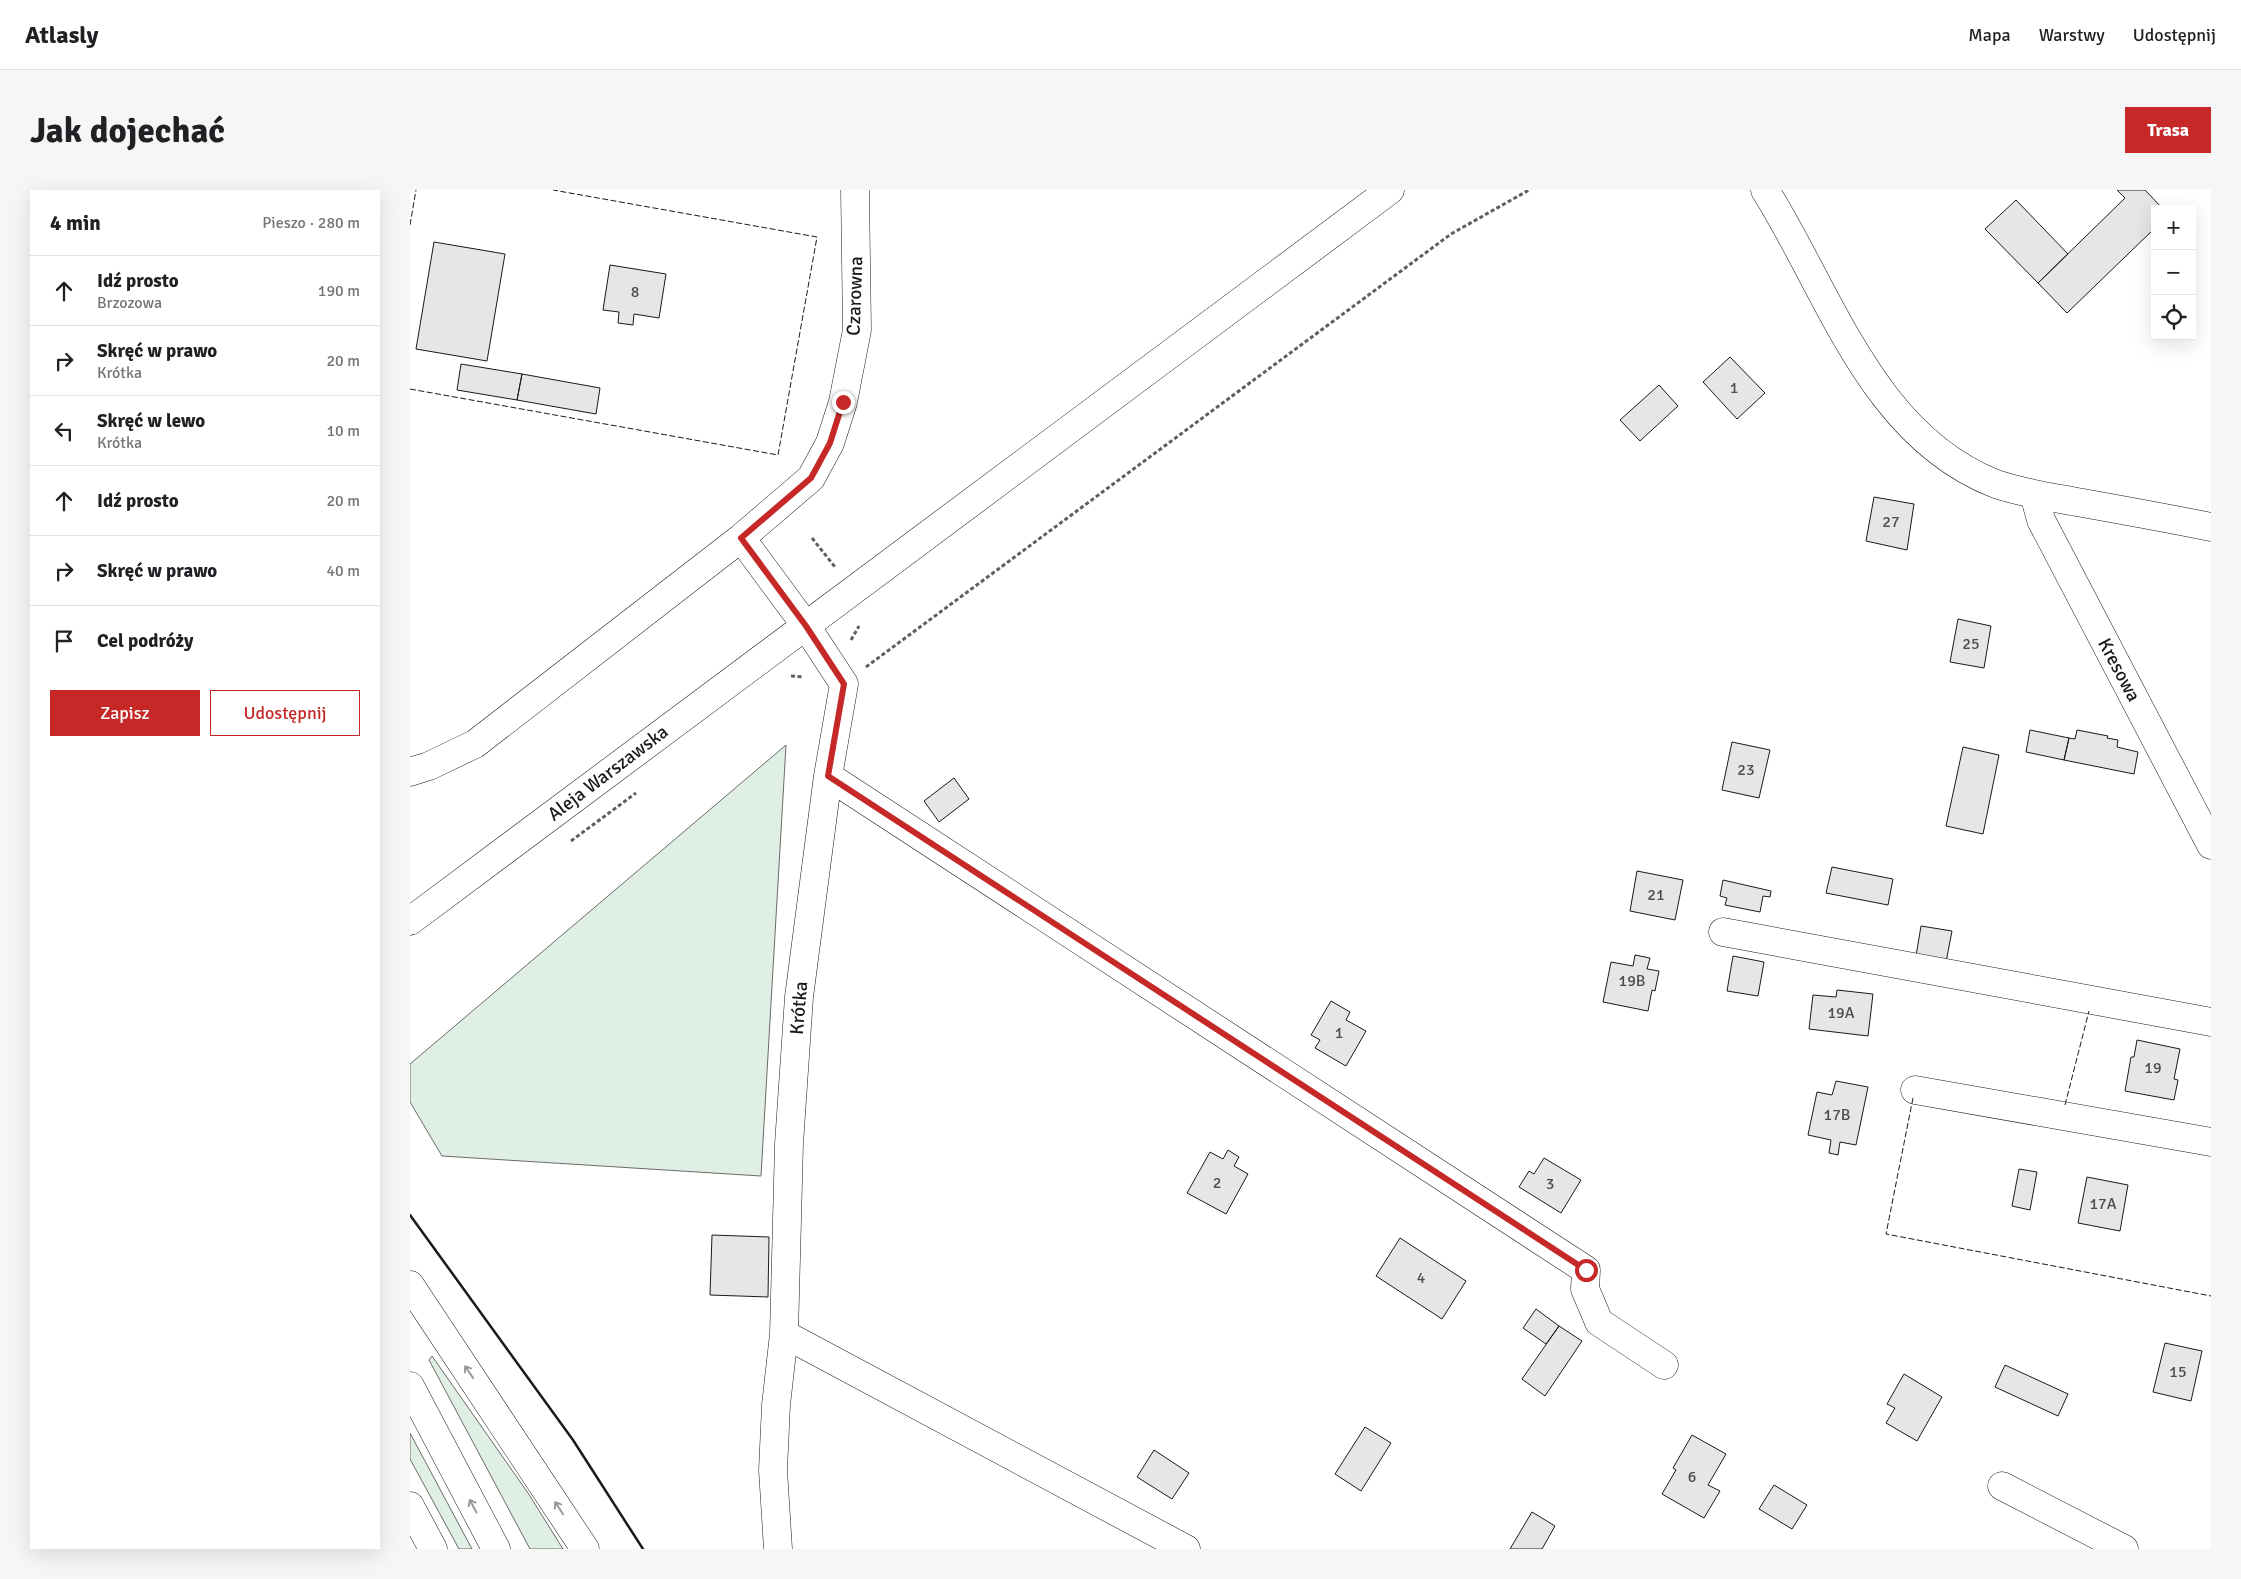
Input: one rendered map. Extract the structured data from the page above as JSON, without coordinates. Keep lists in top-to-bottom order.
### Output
{
  "streets": {
    "main road": [
      "Czarowna",
      "Kresowa",
      "Aleja Warszawska",
      "Krótka"
    ]
  },
  "house_numbers": [
    "8",
    "1",
    "27",
    "25",
    "23",
    "21",
    "19B",
    "19A",
    "1",
    "19",
    "17B",
    "2",
    "3",
    "17A",
    "4",
    "15",
    "6"
  ],
  "page": {
    "header": "Atlasly",
    "nav": ["Mapa", "Warstwy", "Udostępnij"],
    "buttons": [
      "Trasa",
      ["Zapisz", "Udostępnij"]
    ],
    "title": "Jak dojechać",
    "heading": ["4 min", "Pieszo · 280 m"],
    "map_buttons": ["+", "−"],
    "list": [
      ["Idź prosto", "Brzozowa", "190 m"],
      ["Skręć w prawo", "Krótka", "20 m"],
      ["Skręć w lewo", "Krótka", "10 m"],
      ["Idź prosto", "20 m"],
      ["Skręć w prawo", "40 m"],
      "Cel podróży"
    ]
  }
}
